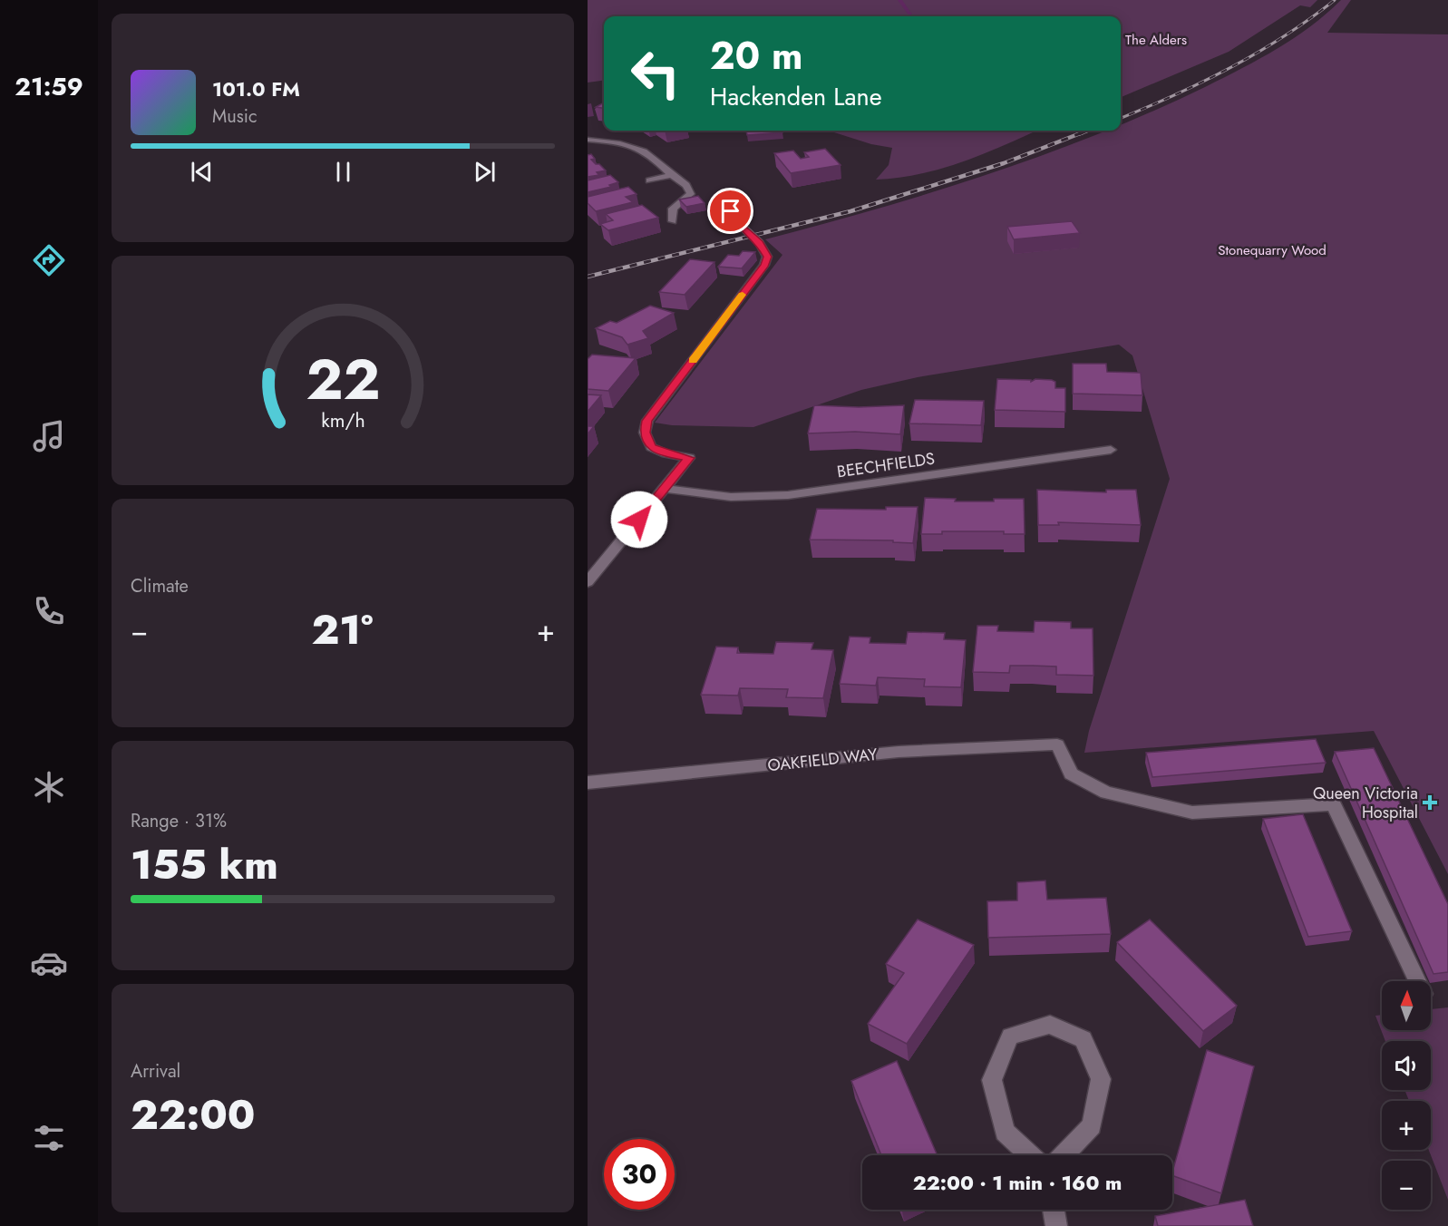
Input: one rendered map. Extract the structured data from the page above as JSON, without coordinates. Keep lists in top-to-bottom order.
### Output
{
  "streets": {
    "street": ["BEECHFIELDS", "OAKFIELD WAY"]
  },
  "parks": ["The Alders", "Stonequarry Wood"],
  "places": {
    "health": ["Queen Victoria Hospital"]
  },
  "north": "top",
  "page": {
    "tabs": "21:59",
    "turn": ["20 m", "Hackenden Lane"],
    "song": ["101.0 FM", "Music"],
    "tile": [
      "Climate",
      ["Range · 31%", "155 km"],
      ["Arrival", "22:00"]
    ],
    "heat": ["−", "21°", "+"],
    "map_buttons": ["+", "−"],
    "limit": "30",
    "trip": "22:00 · 1 min · 160 m",
    "gauge": ["22", "km/h"]
  }
}
